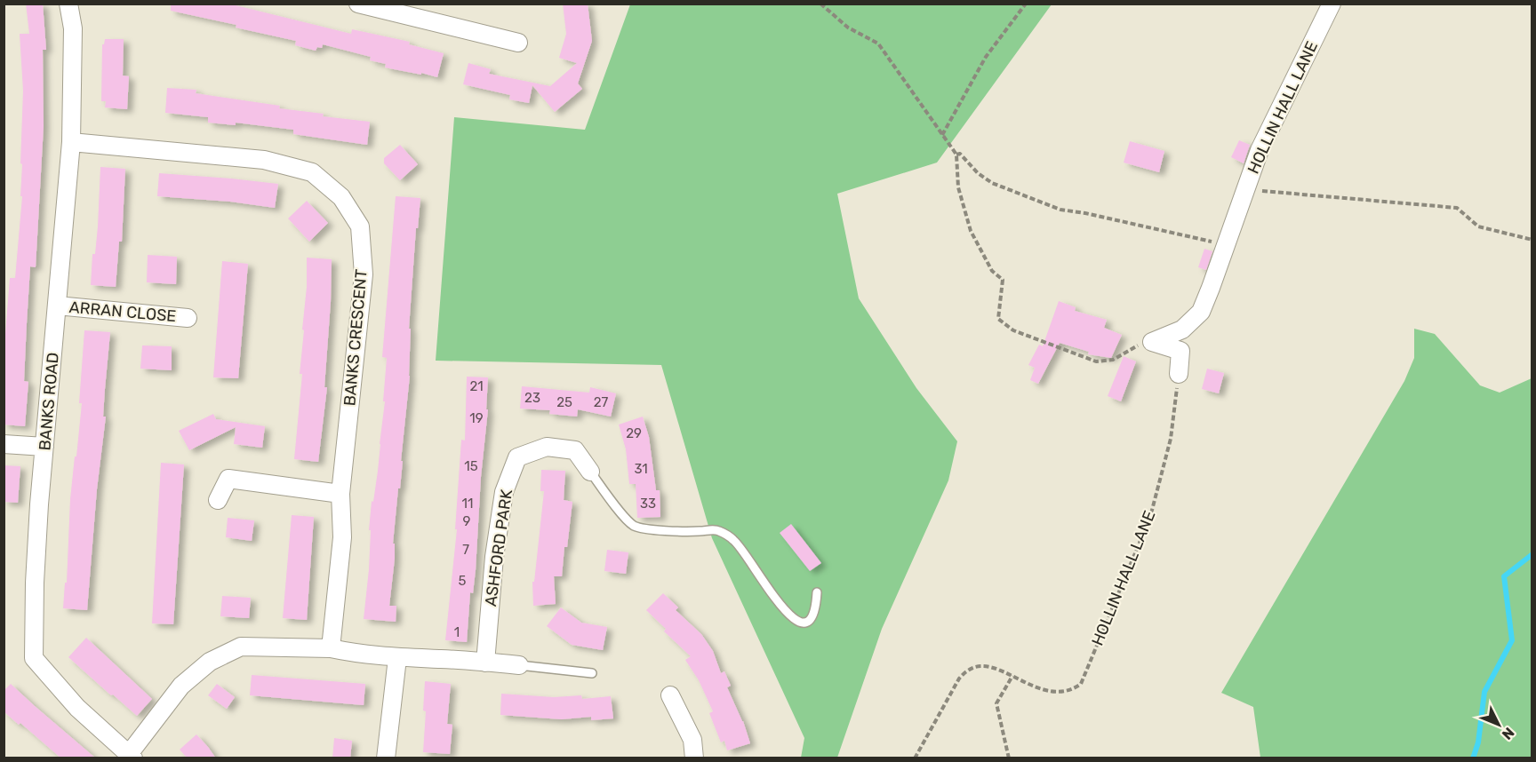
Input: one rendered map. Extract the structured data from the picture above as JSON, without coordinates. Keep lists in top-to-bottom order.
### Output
{
  "streets": {
    "street": [
      "HOLLIN HALL LANE",
      "ARRAN CLOSE",
      "BANKS CRESCENT",
      "BANKS ROAD",
      "ASHFORD PARK"
    ]
  },
  "crossings": [
    ["ARRAN CLOSE", "BANKS ROAD"],
    ["BANKS CRESCENT", "BANKS ROAD"]
  ],
  "house_numbers": [
    "21",
    "23",
    "25",
    "27",
    "19",
    "29",
    "15",
    "31",
    "11",
    "33",
    "9",
    "7",
    "5",
    "1"
  ],
  "north": "bottom right"
}
